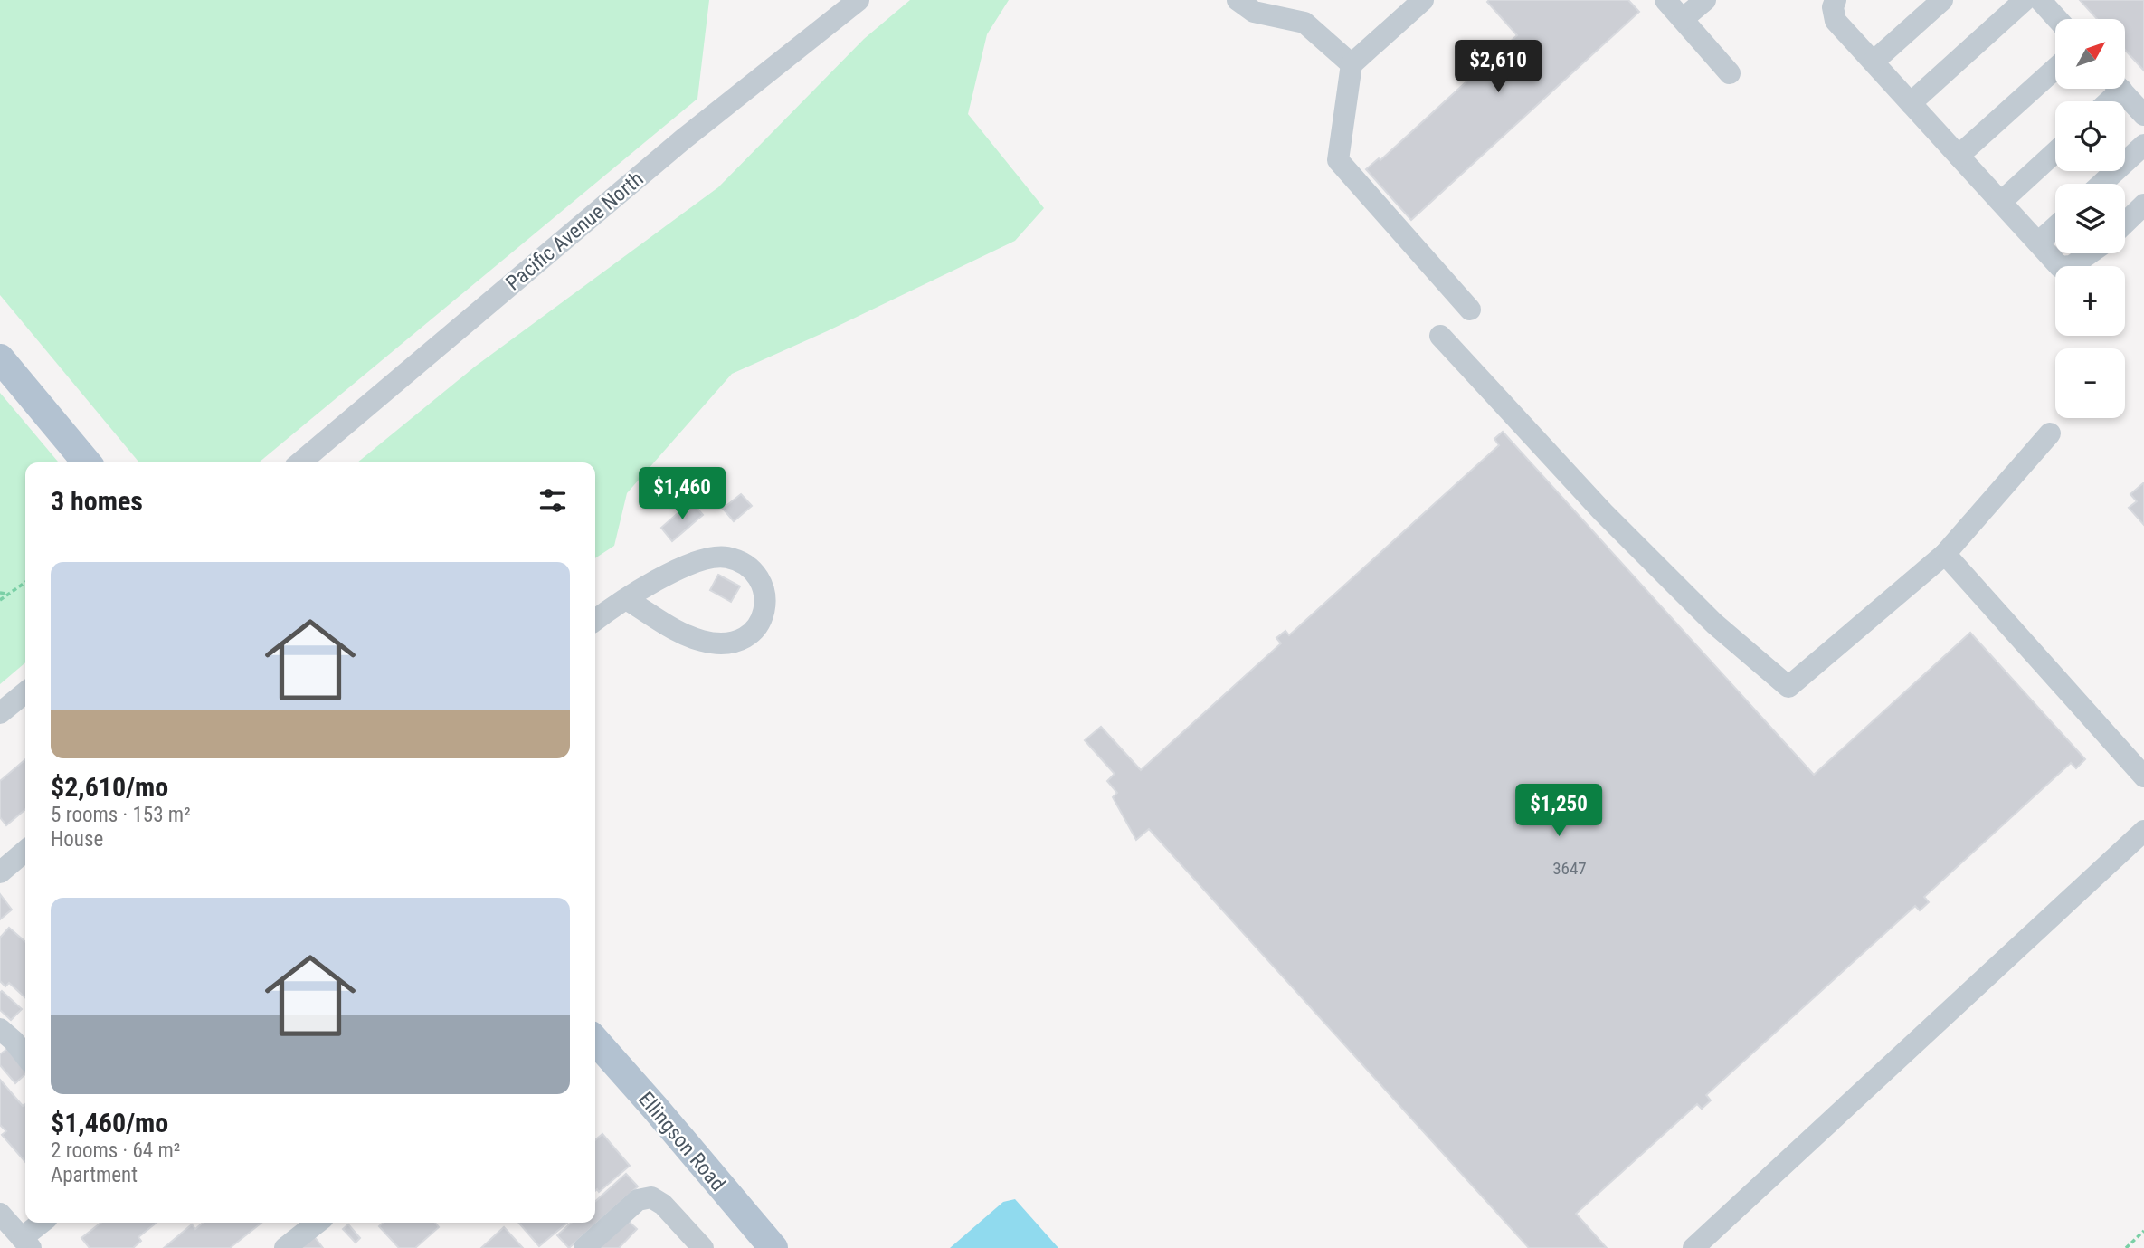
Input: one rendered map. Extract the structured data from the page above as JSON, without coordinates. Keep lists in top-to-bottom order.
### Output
{
  "streets": {
    "main road": ["Ellingson Road"],
    "street": ["Pacific Avenue North"]
  },
  "house_numbers": ["3647"],
  "north": "top right",
  "page": {
    "map_buttons": ["+", "−"],
    "price": ["$2,610", "$1,460", "$1,250"],
    "heading": "3 homes",
    "list": [
      {
        "name": "$2,610/mo",
        "note": "5 rooms · 153 m² · House"
      },
      {
        "name": "$1,460/mo",
        "note": "2 rooms · 64 m² · Apartment"
      }
    ]
  }
}
